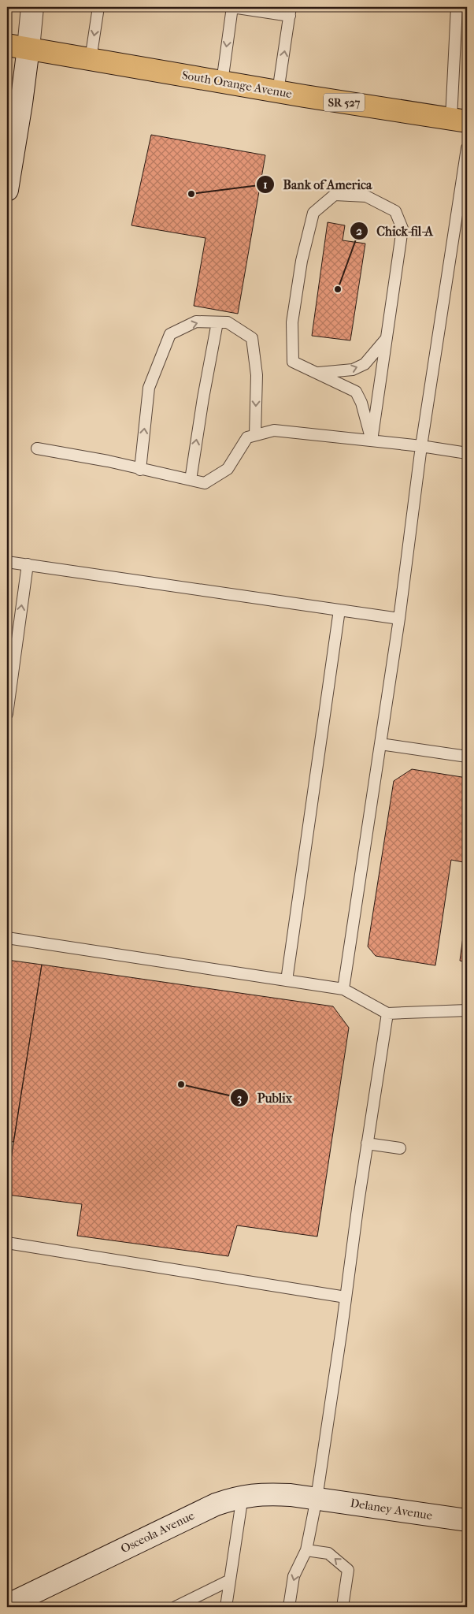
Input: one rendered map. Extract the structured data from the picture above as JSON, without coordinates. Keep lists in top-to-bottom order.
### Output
{
  "streets": {
    "main road": ["South Orange Avenue", "SR 527"],
    "street": ["Delaney Avenue", "Osceola Avenue"]
  },
  "crossings": [
    ["Delaney Avenue", "Osceola Avenue"]
  ],
  "places": ["Bank of America", "Chick-fil-A", "Publix"]
}
